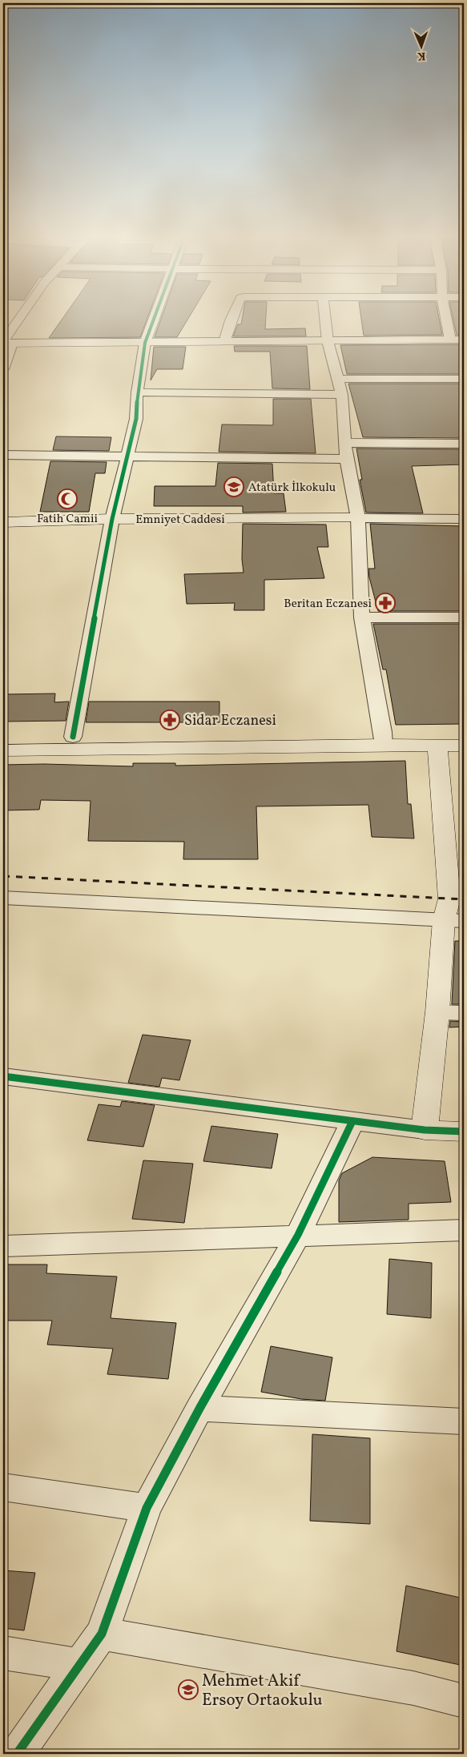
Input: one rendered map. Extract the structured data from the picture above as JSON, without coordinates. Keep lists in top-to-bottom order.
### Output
{
  "streets": {
    "street": ["Emniyet Caddesi"]
  },
  "places": {
    "school or university": ["Atatürk İlkokulu", "Mehmet Akif Ersoy Ortaokulu"],
    "mosque": ["Fatih Camii"],
    "pharmacy": ["Beritan Eczanesi", "Sidar Eczanesi"]
  },
  "north": "bottom"
}
